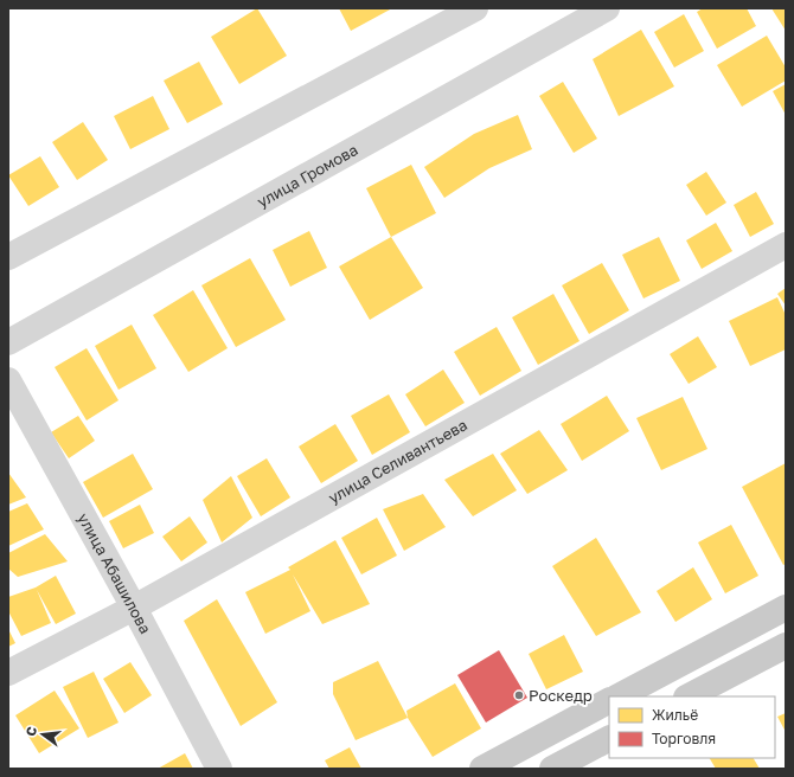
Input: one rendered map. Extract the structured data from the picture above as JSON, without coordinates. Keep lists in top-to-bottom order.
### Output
{
  "streets": {
    "street": ["улица Громова", "улица Селивантьева", "улица Абашилова"]
  },
  "crossings": [
    ["улица Селивантьева", "улица Абашилова"]
  ],
  "places": ["Роскедр"],
  "legend": ["Жильё", "Торговля"],
  "north": "left"
}
